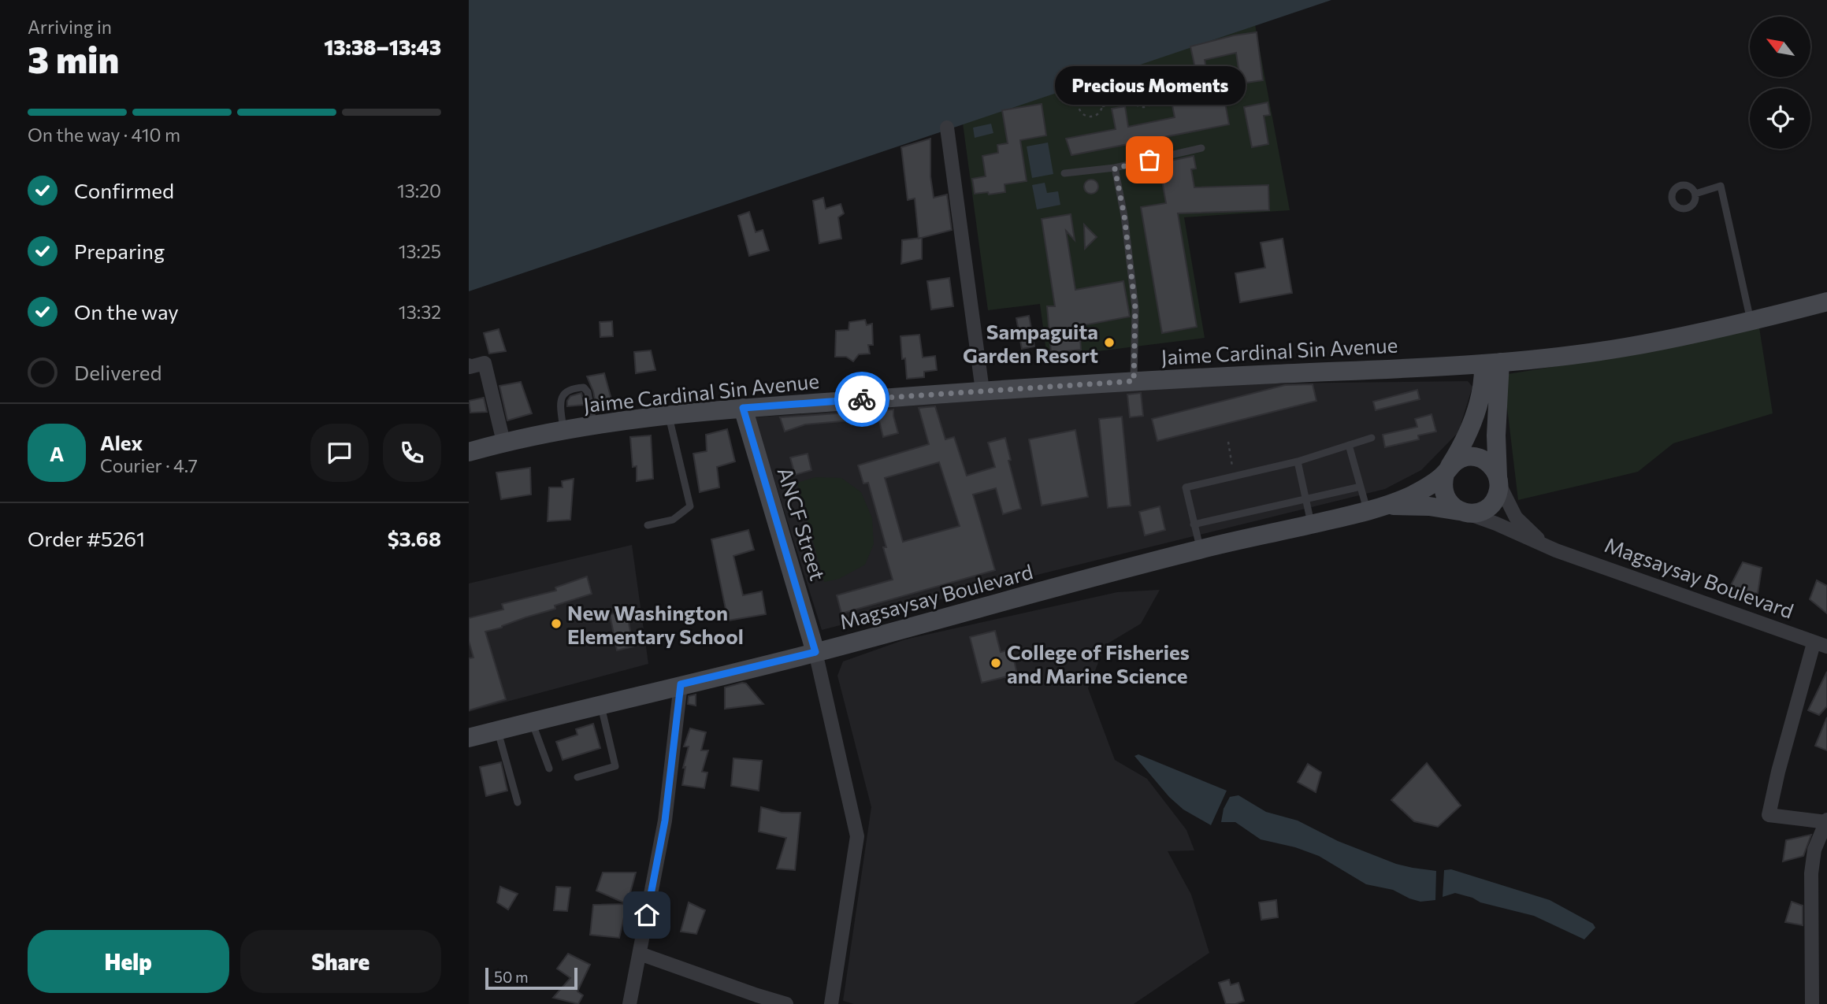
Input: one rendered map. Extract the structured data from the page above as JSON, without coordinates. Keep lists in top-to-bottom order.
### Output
{
  "streets": {
    "main road": ["Jaime Cardinal Sin Avenue", "ANCF Street", "Magsaysay Boulevard"]
  },
  "crossings": [
    ["Jaime Cardinal Sin Avenue", "ANCF Street"],
    ["Jaime Cardinal Sin Avenue", "Magsaysay Boulevard"],
    ["ANCF Street", "Magsaysay Boulevard"]
  ],
  "places": [
    "Precious Moments",
    "Sampaguita Garden Resort",
    "New Washington Elementary School",
    "College of Fisheries and Marine Science"
  ],
  "scale_bar": "50 m",
  "north": "top left",
  "page": {
    "heading": ["3 min", "Arriving in", "13:38–13:43"],
    "panel": [
      "Alex",
      "Courier · 4.7",
      "Order #5261",
      "$3.68"
    ],
    "bubble": "Precious Moments",
    "bar": "On the way · 410 m",
    "list": [
      ["Confirmed", "13:20"],
      ["Preparing", "13:25"],
      ["On the way", "13:32"],
      "Delivered"
    ],
    "round": "A",
    "buttons": ["Help", "Share"],
    "scale": "50 m"
  }
}
